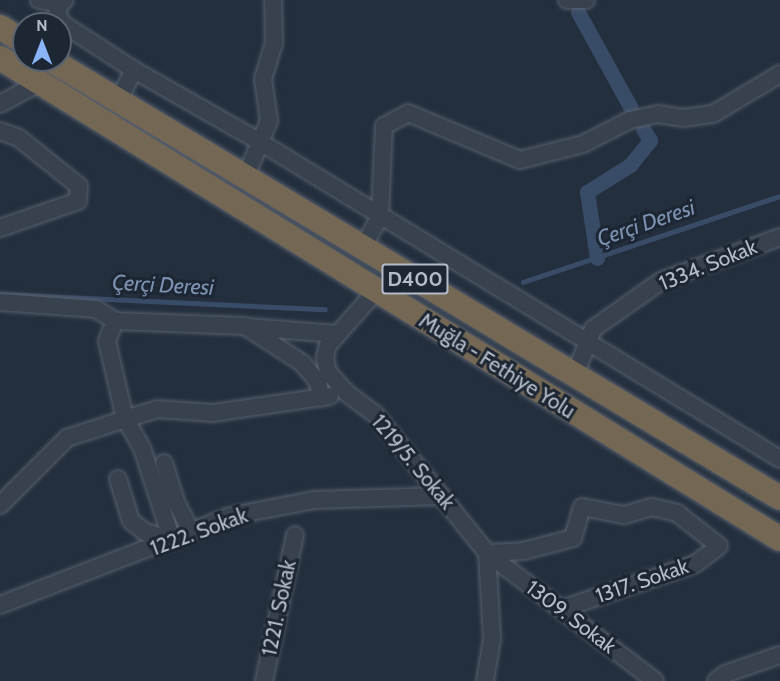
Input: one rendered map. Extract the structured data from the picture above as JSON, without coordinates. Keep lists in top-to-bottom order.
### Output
{
  "streets": {
    "highway": ["D400", "Muğla - Fethiye Yolu"],
    "street": [
      "1334. Sokak",
      "1219/5. Sokak",
      "1222. Sokak",
      "1317. Sokak",
      "1221. Sokak",
      "1309. Sokak"
    ]
  },
  "crossings": [
    ["1334. Sokak", "Muğla - Fethiye Yolu"],
    ["Muğla - Fethiye Yolu", "1219/5. Sokak"],
    ["1219/5. Sokak", "1222. Sokak"],
    ["1219/5. Sokak", "1317. Sokak"],
    ["1219/5. Sokak", "1309. Sokak"],
    ["1317. Sokak", "1309. Sokak"]
  ],
  "water": ["Çerçi Deresi"],
  "north": "top"
}
